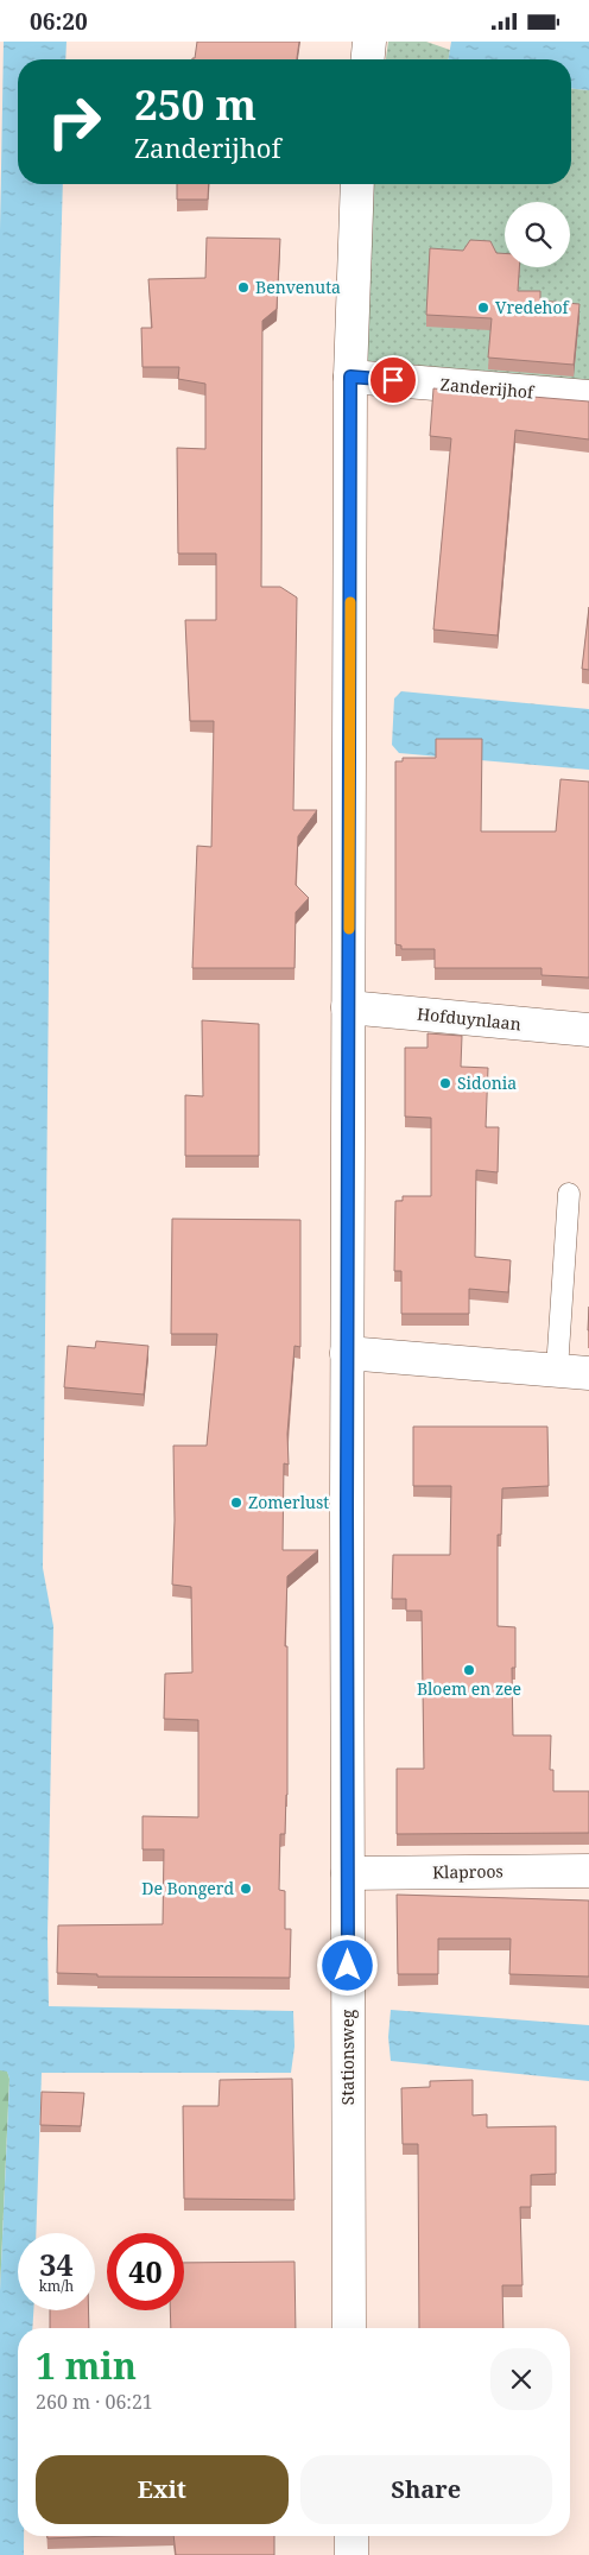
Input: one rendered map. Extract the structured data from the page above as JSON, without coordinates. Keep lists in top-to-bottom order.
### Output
{
  "streets": {
    "street": [
      "Zanderijhof",
      "Hofduynlaan",
      "Klaproos",
      "Stationsweg"
    ]
  },
  "crossings": [
    ["Zanderijhof", "Stationsweg"],
    ["Hofduynlaan", "Stationsweg"],
    ["Klaproos", "Stationsweg"]
  ],
  "places": [
    "Benvenuta",
    "Vredehof",
    "Sidonia",
    "Zomerlust",
    "Bloem en zee",
    "De Bongerd"
  ],
  "page": {
    "status": "06:20",
    "turn": ["250 m", "Zanderijhof"],
    "speed": "34 km/h",
    "limit": "40",
    "heading": ["1 min", "260 m · 06:21"],
    "buttons": ["Exit", "Share"]
  }
}
